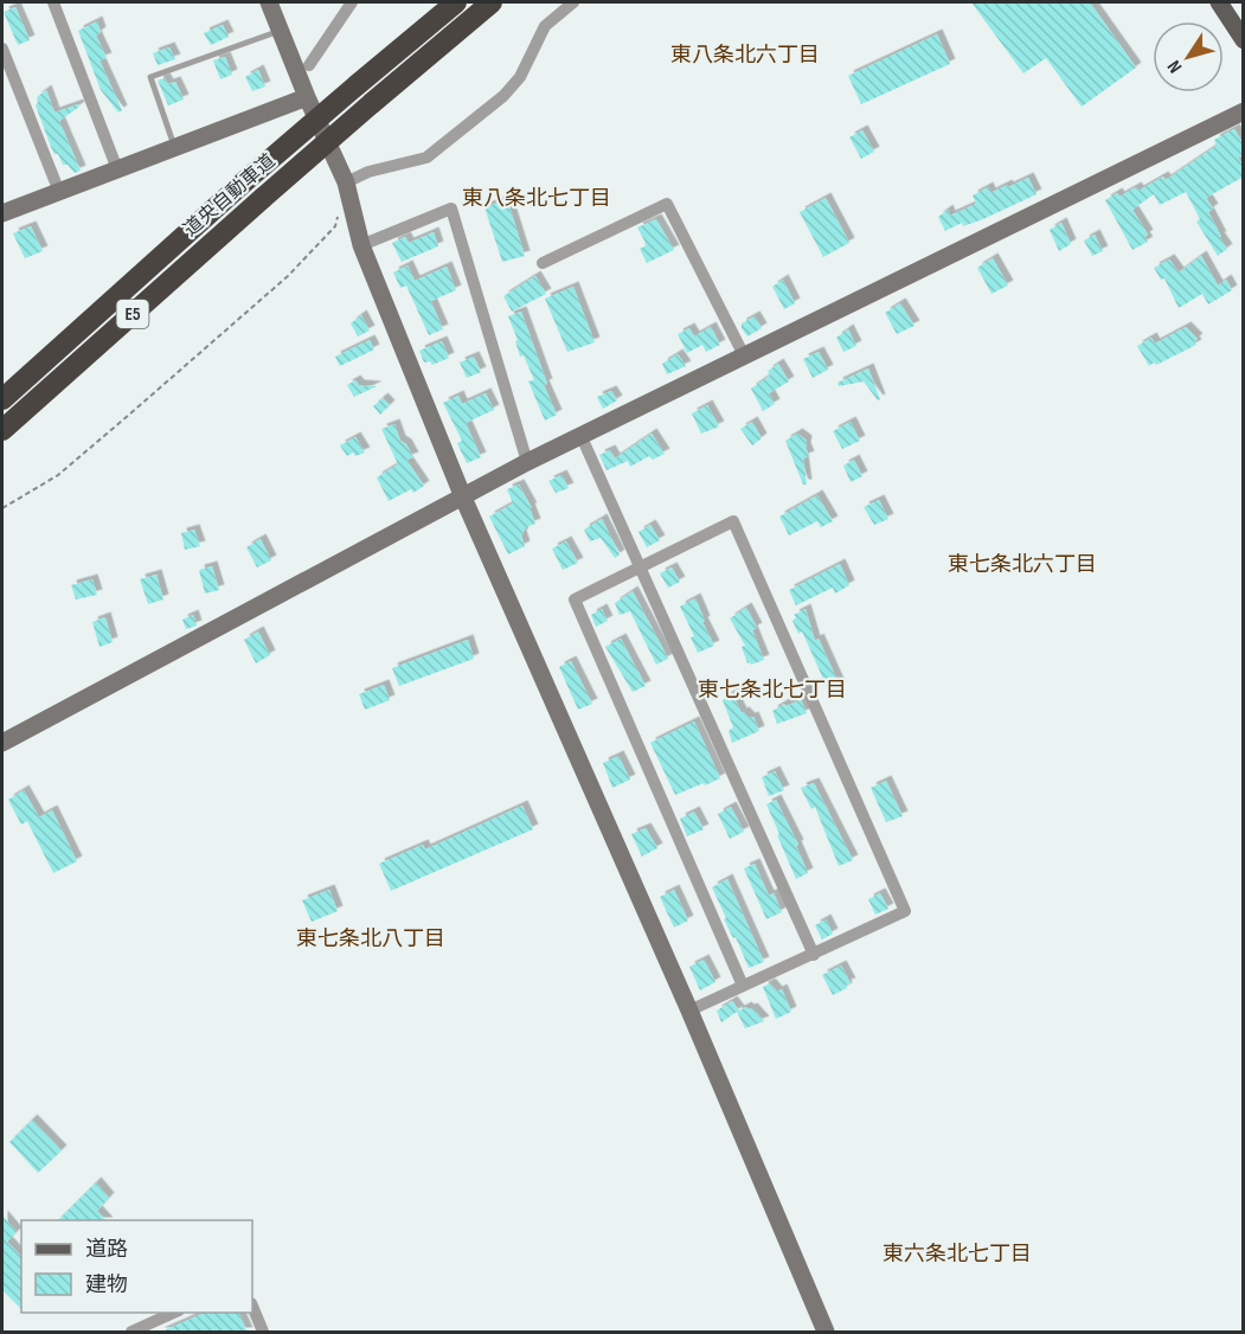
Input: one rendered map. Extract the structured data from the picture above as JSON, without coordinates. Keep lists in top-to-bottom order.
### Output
{
  "streets": {
    "highway": ["道央自動車道", "E5"]
  },
  "districts": [
    "東八条北六丁目",
    "東八条北七丁目",
    "東七条北六丁目",
    "東七条北七丁目",
    "東七条北八丁目",
    "東六条北七丁目"
  ],
  "legend": ["道路", "建物"],
  "north": "bottom left"
}
